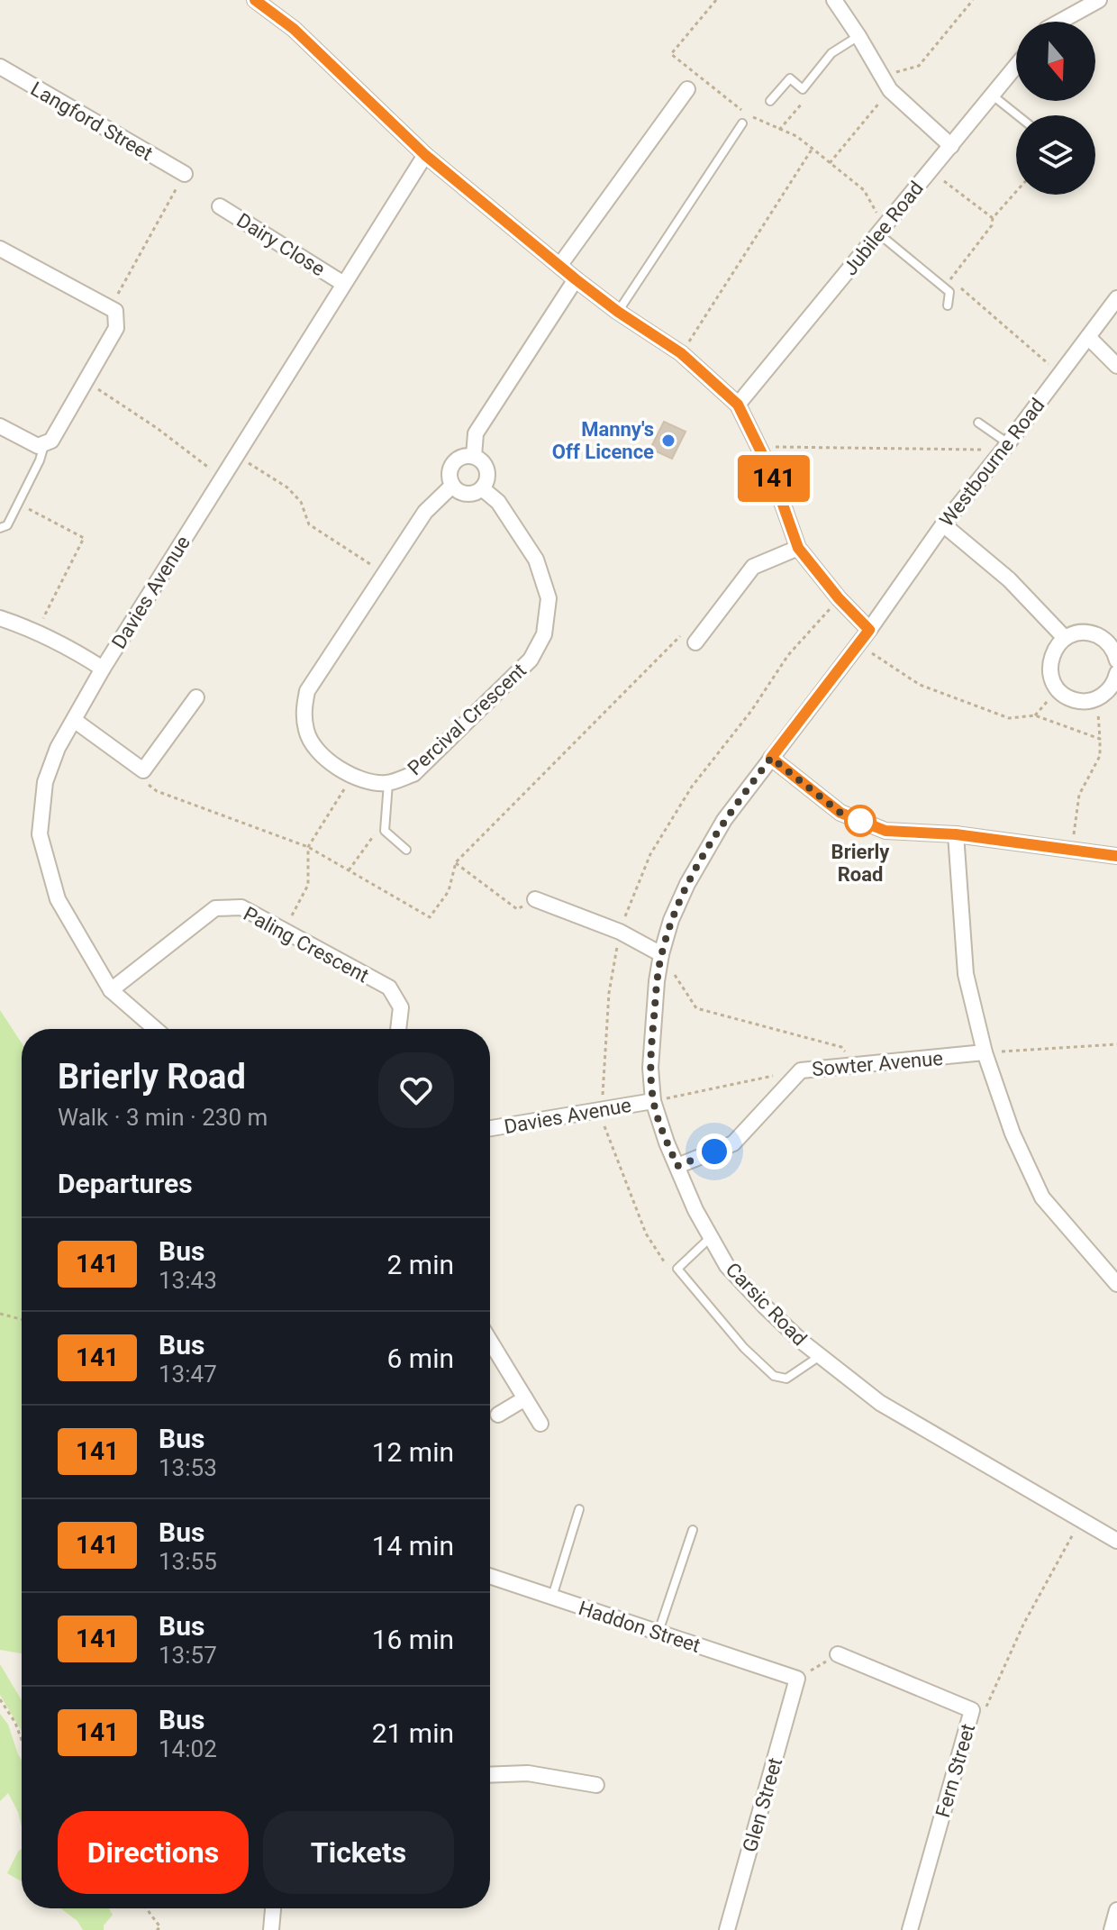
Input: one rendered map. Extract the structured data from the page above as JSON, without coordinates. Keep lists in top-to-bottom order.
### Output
{
  "streets": {
    "street": [
      "Langford Street",
      "Jubilee Road",
      "Dairy Close",
      "Westbourne Road",
      "Davies Avenue",
      "Percival Crescent",
      "Paling Crescent",
      "Sowter Avenue",
      "Carsic Road",
      "Haddon Street",
      "Fern Street",
      "Glen Street"
    ]
  },
  "crossings": [
    ["Dairy Close", "Davies Avenue"],
    ["Westbourne Road", "Carsic Road"],
    ["Davies Avenue", "Paling Crescent"],
    ["Davies Avenue", "Carsic Road"],
    ["Sowter Avenue", "Carsic Road"],
    ["Haddon Street", "Glen Street"]
  ],
  "places": ["Manny's Off Licence", "Brierly Road"],
  "lines": ["bus line 141"],
  "north": "bottom",
  "page": {
    "on_map": "141",
    "heading": [
      ["Brierly Road", "Walk · 3 min · 230 m"],
      "Departures"
    ],
    "list": [
      {
        "mark": "141",
        "name": "Bus",
        "note": "13:43",
        "value": "2 min"
      },
      {
        "mark": "141",
        "name": "Bus",
        "note": "13:47",
        "value": "6 min"
      },
      {
        "mark": "141",
        "name": "Bus",
        "note": "13:53",
        "value": "12 min"
      },
      {
        "mark": "141",
        "name": "Bus",
        "note": "13:55",
        "value": "14 min"
      },
      {
        "mark": "141",
        "name": "Bus",
        "note": "13:57",
        "value": "16 min"
      },
      {
        "mark": "141",
        "name": "Bus",
        "note": "14:02",
        "value": "21 min"
      }
    ],
    "buttons": ["Directions", "Tickets"]
  }
}
